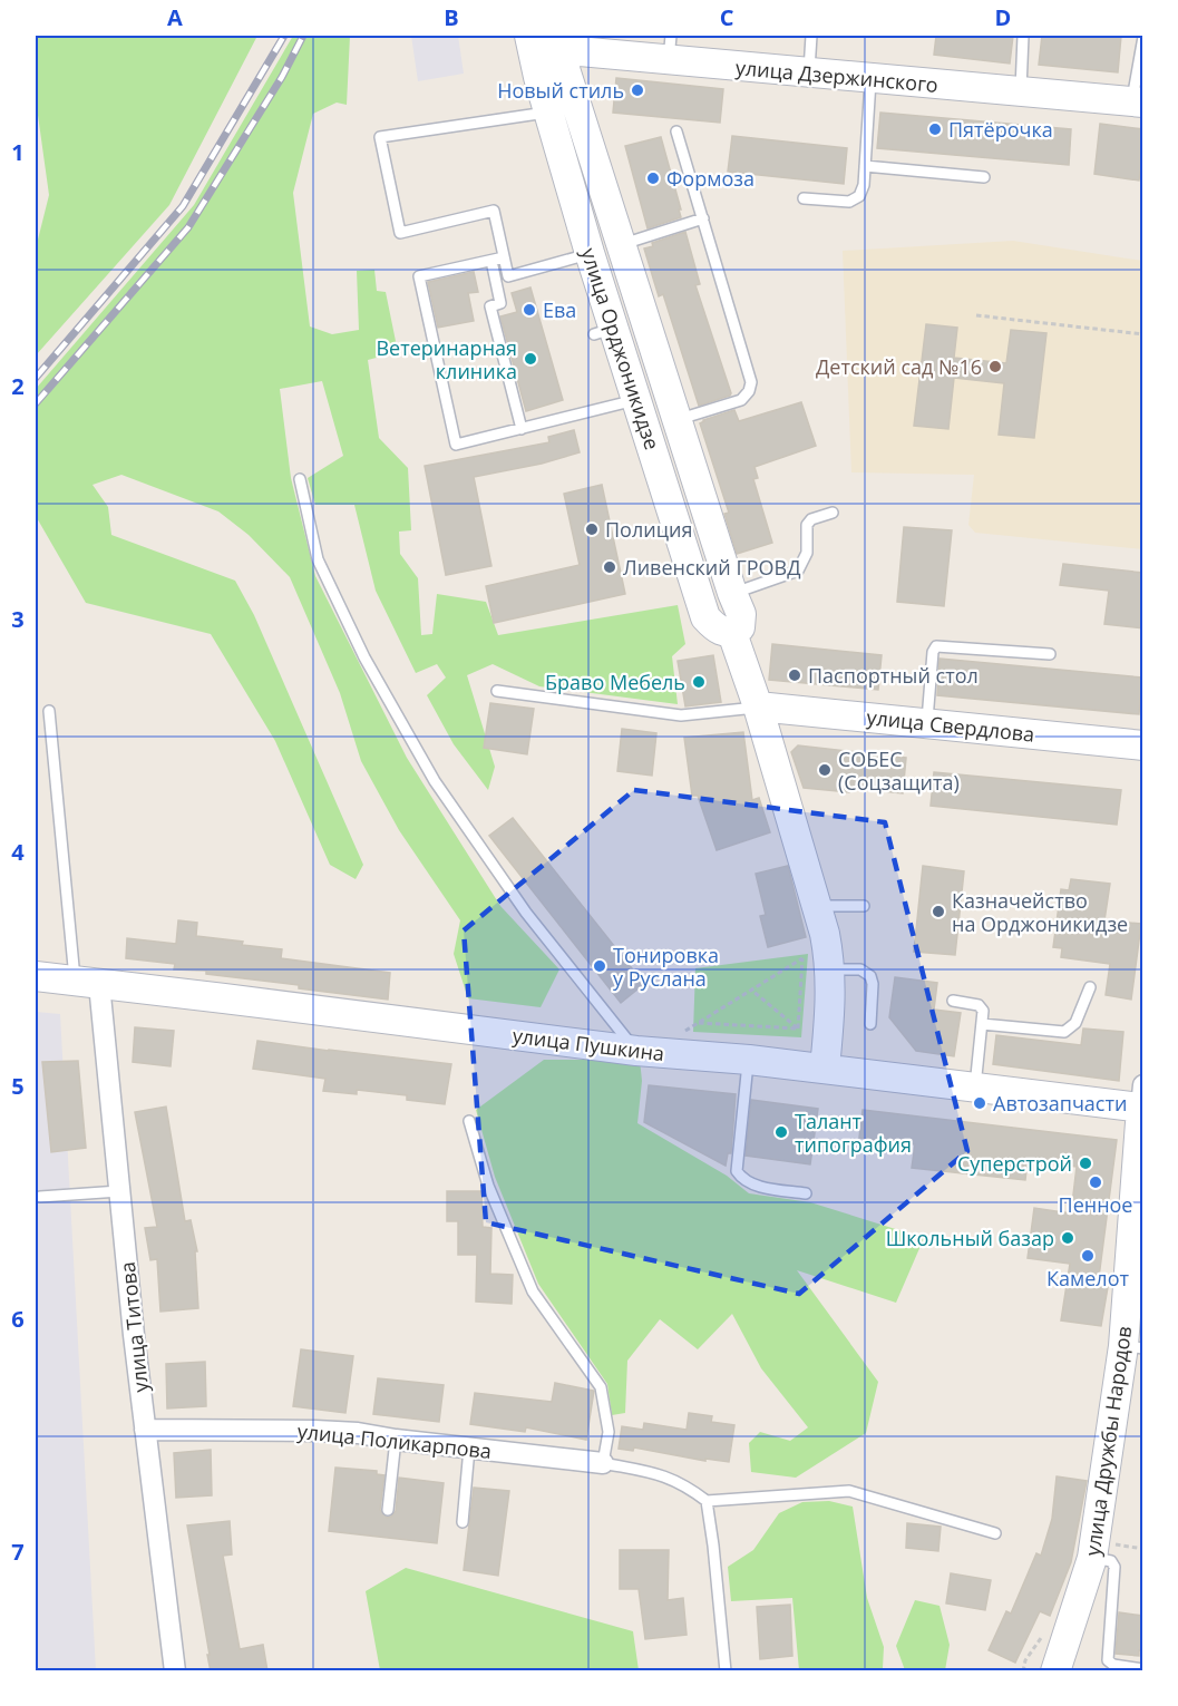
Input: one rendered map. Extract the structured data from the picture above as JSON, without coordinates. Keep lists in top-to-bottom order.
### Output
{
  "streets": {
    "street": [
      "улица Дзержинского",
      "улица Орджоникидзе",
      "улица Свердлова",
      "улица Пушкина",
      "улица Титова",
      "улица Поликарпова",
      "улица Дружбы Народов"
    ]
  },
  "crossings": [
    ["улица Дзержинского", "улица Орджоникидзе"],
    ["улица Орджоникидзе", "улица Свердлова"],
    ["улица Орджоникидзе", "улица Пушкина"],
    ["улица Пушкина", "улица Титова"],
    ["улица Пушкина", "улица Дружбы Народов"],
    ["улица Титова", "улица Поликарпова"]
  ],
  "places": [
    "Новый стиль",
    "Пятёрочка",
    "Формоза",
    "Ева",
    "Ветеринарная клиника",
    "Детский сад №16",
    "Полиция",
    "Ливенский ГРОВД",
    "Паспортный стол",
    "Браво Мебель",
    "СОБЕС (Соцзащита)",
    "Казначейство на Орджоникидзе",
    "Тонировка у Руслана",
    "Автозапчасти",
    "Талант типография",
    "Суперстрой",
    "Пенное",
    "Школьный базар",
    "Камелот"
  ],
  "grid": {
    "columns": [
      "A",
      "B",
      "C",
      "D"
    ],
    "rows": [
      "1",
      "2",
      "3",
      "4",
      "5",
      "6",
      "7"
    ]
  }
}
